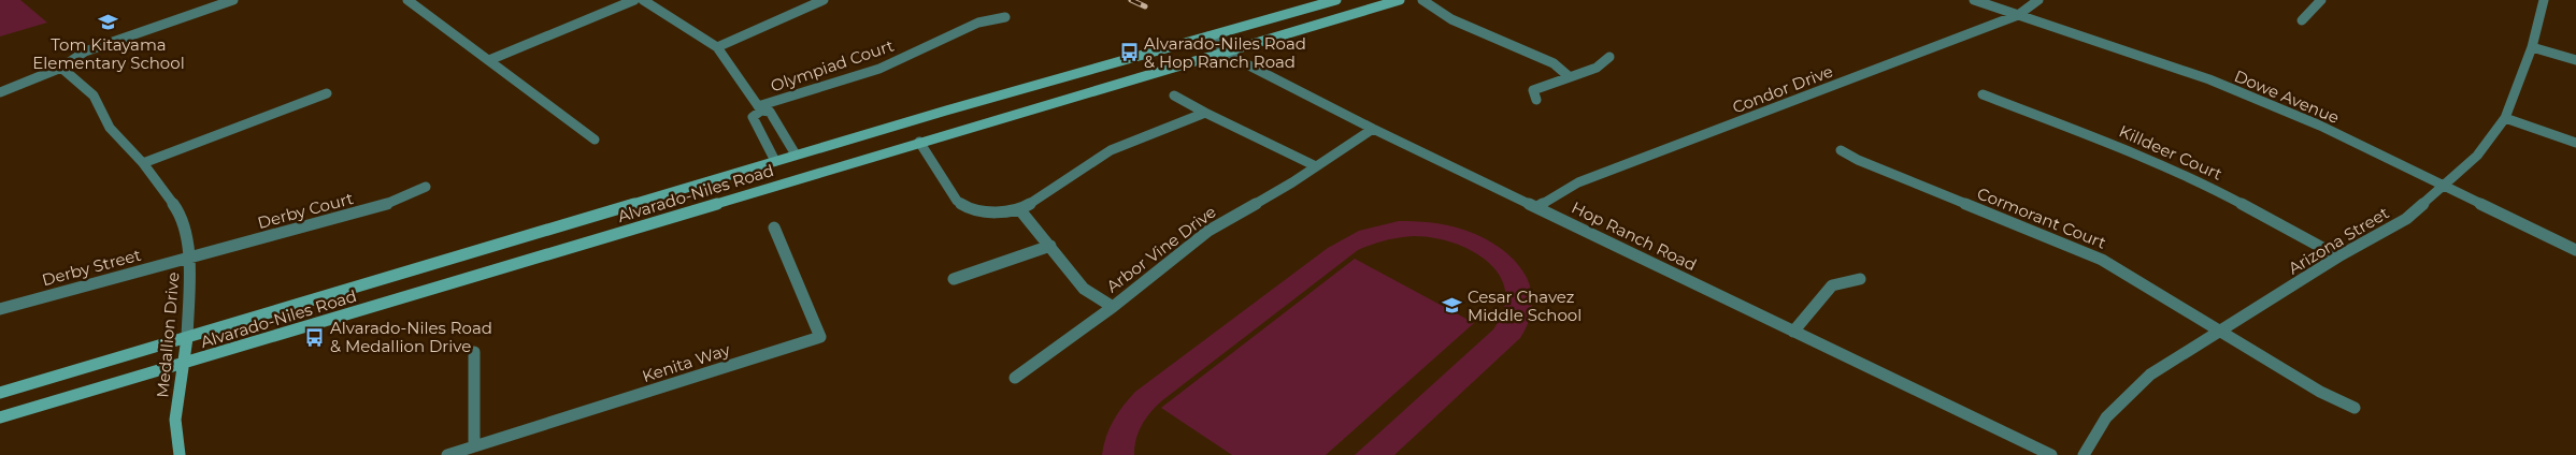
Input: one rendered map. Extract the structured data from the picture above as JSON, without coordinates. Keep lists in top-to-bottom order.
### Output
{
  "streets": {
    "main road": ["Alvarado-Niles Road", "Medallion Drive"],
    "street": [
      "Olympiad Court",
      "Condor Drive",
      "Dowe Avenue",
      "Killdeer Court",
      "Derby Court",
      "Cormorant Court",
      "Hop Ranch Road",
      "Arizona Street",
      "Arbor Vine Drive",
      "Derby Street",
      "Kenita Way"
    ]
  },
  "crossings": [
    ["Condor Drive", "Dowe Avenue"],
    ["Condor Drive", "Hop Ranch Road"],
    ["Dowe Avenue", "Arizona Street"],
    ["Killdeer Court", "Arizona Street"],
    ["Alvarado-Niles Road", "Hop Ranch Road"],
    ["Alvarado-Niles Road", "Medallion Drive"],
    ["Derby Court", "Derby Street"],
    ["Derby Court", "Medallion Drive"],
    ["Cormorant Court", "Arizona Street"],
    ["Hop Ranch Road", "Arbor Vine Drive"],
    ["Derby Street", "Medallion Drive"]
  ],
  "places": {
    "school or university": ["Tom Kitayama Elementary School", "Cesar Chavez Middle School"],
    "bus stop": ["Alvarado-Niles Road & Hop Ranch Road", "Alvarado-Niles Road & Medallion Drive"]
  }
}
